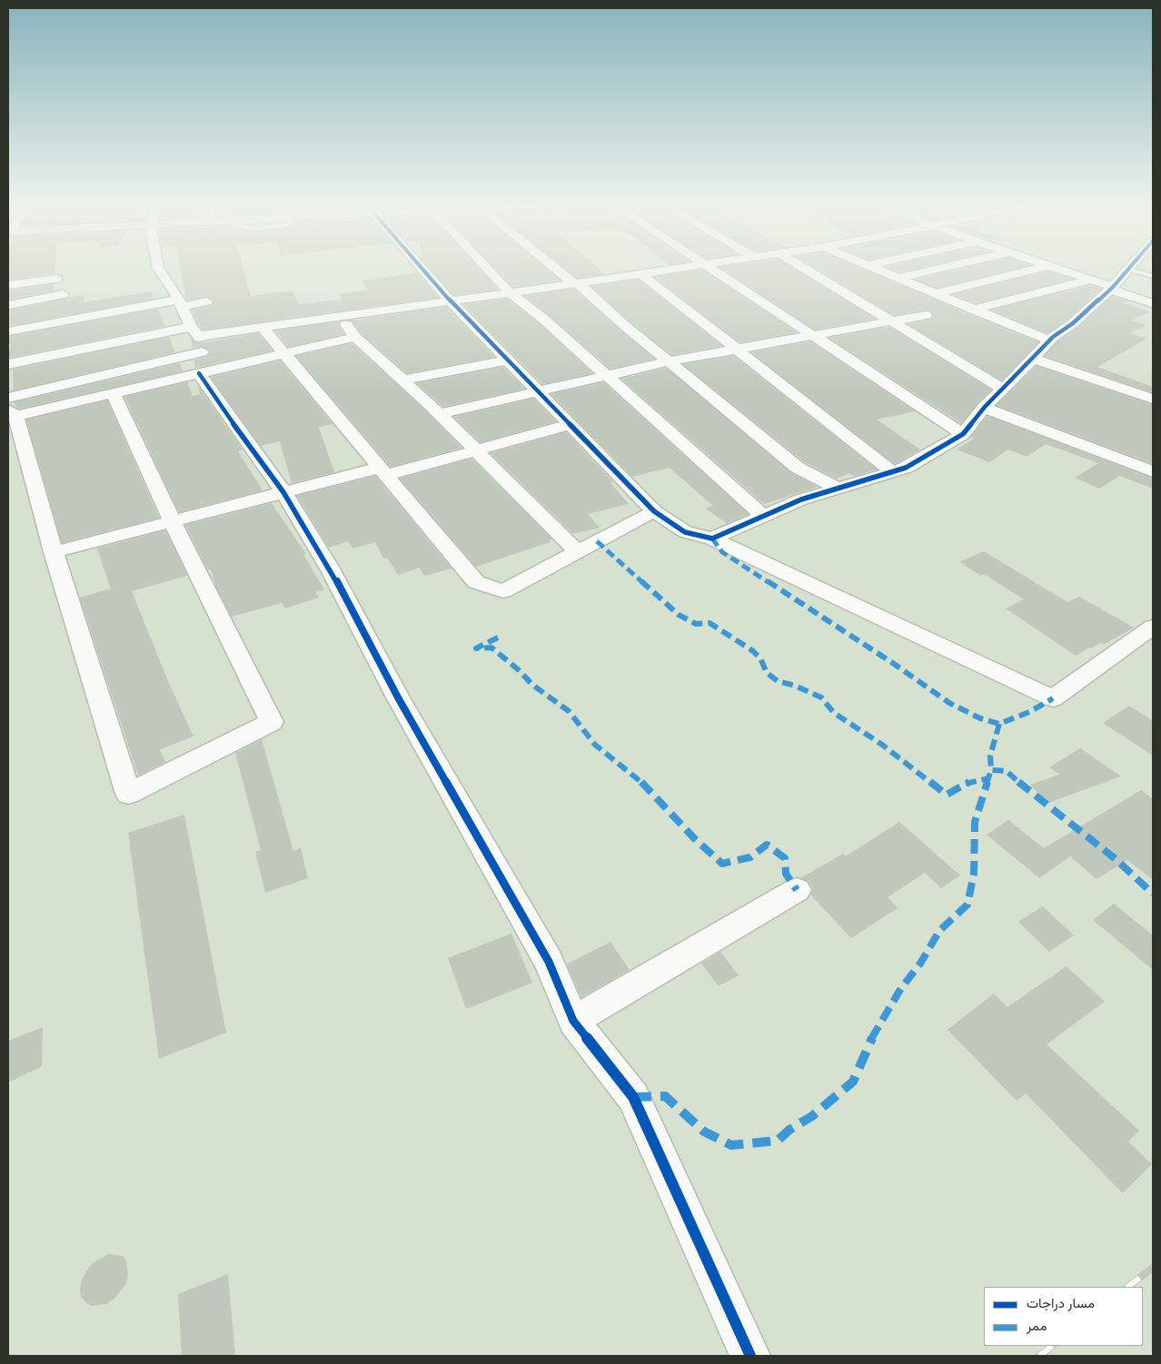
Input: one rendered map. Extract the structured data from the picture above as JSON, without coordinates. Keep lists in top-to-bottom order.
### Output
{
  "legend": ["مسار دراجات", "ممر"]
}
